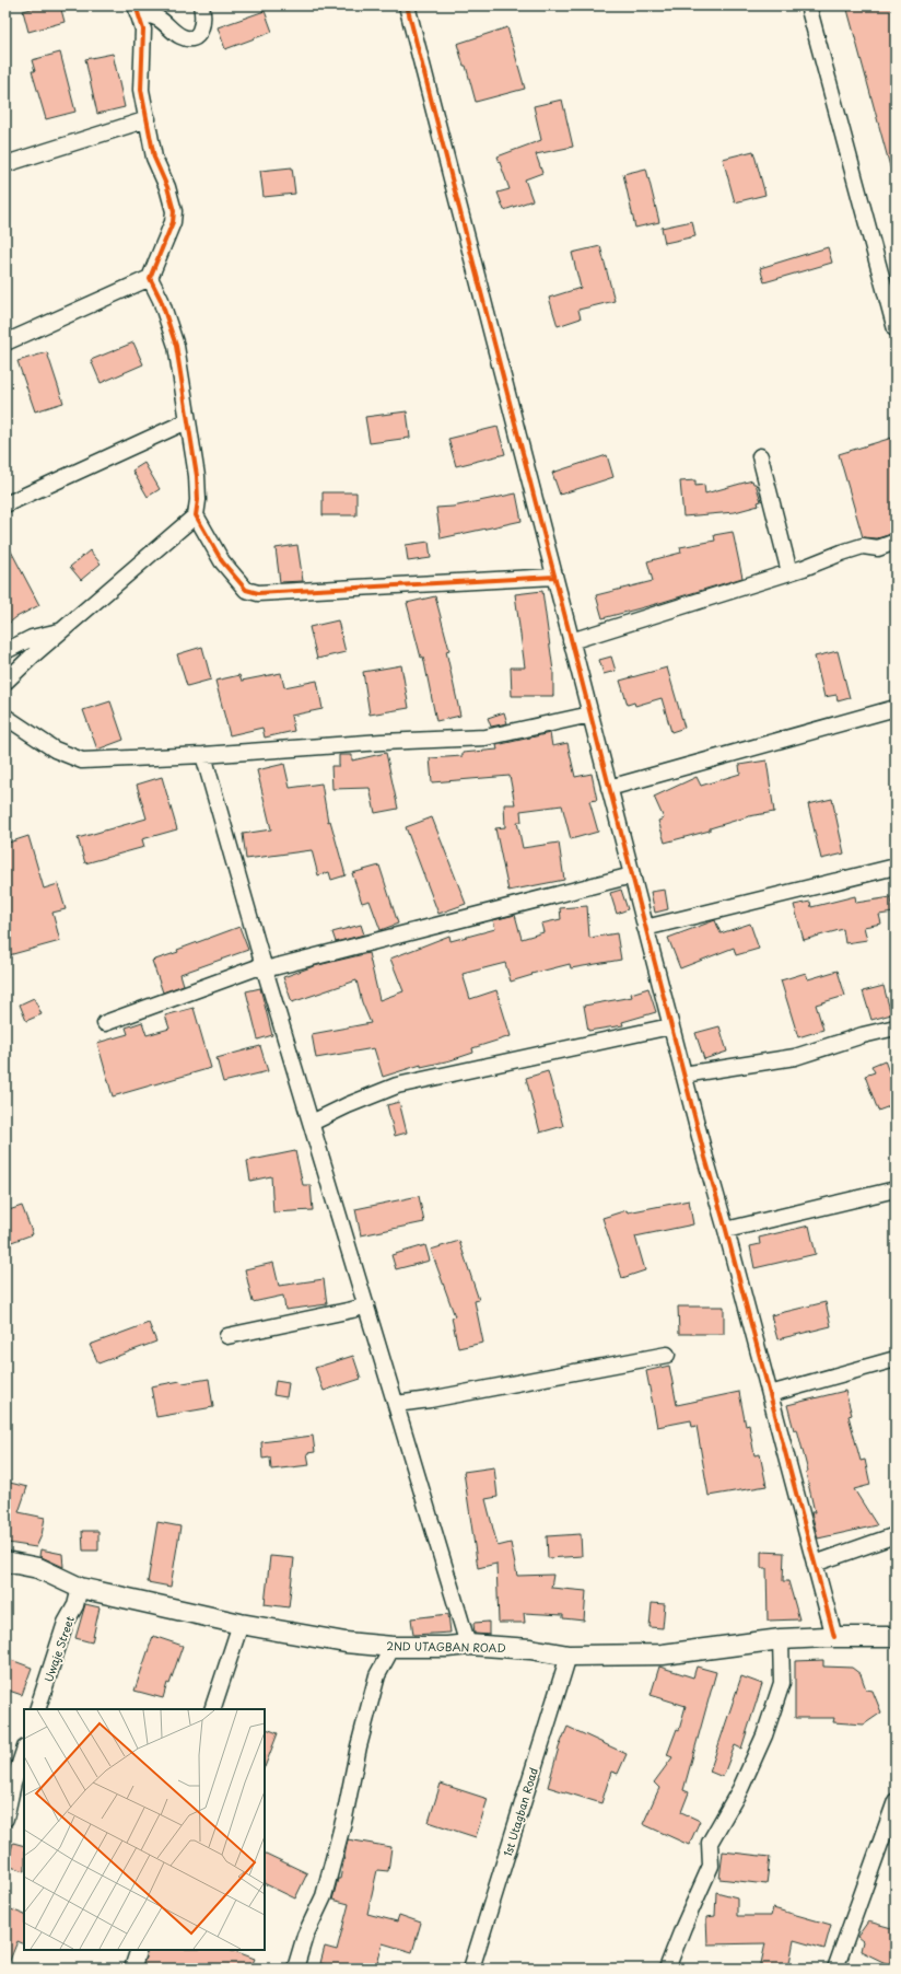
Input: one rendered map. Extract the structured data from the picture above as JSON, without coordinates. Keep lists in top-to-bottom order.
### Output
{
  "streets": {
    "street": ["2ND UTAGBAN ROAD", "Uwaje Street", "1st Utagban Road"]
  },
  "crossings": [
    ["2ND UTAGBAN ROAD", "Uwaje Street"],
    ["2ND UTAGBAN ROAD", "1st Utagban Road"]
  ]
}
